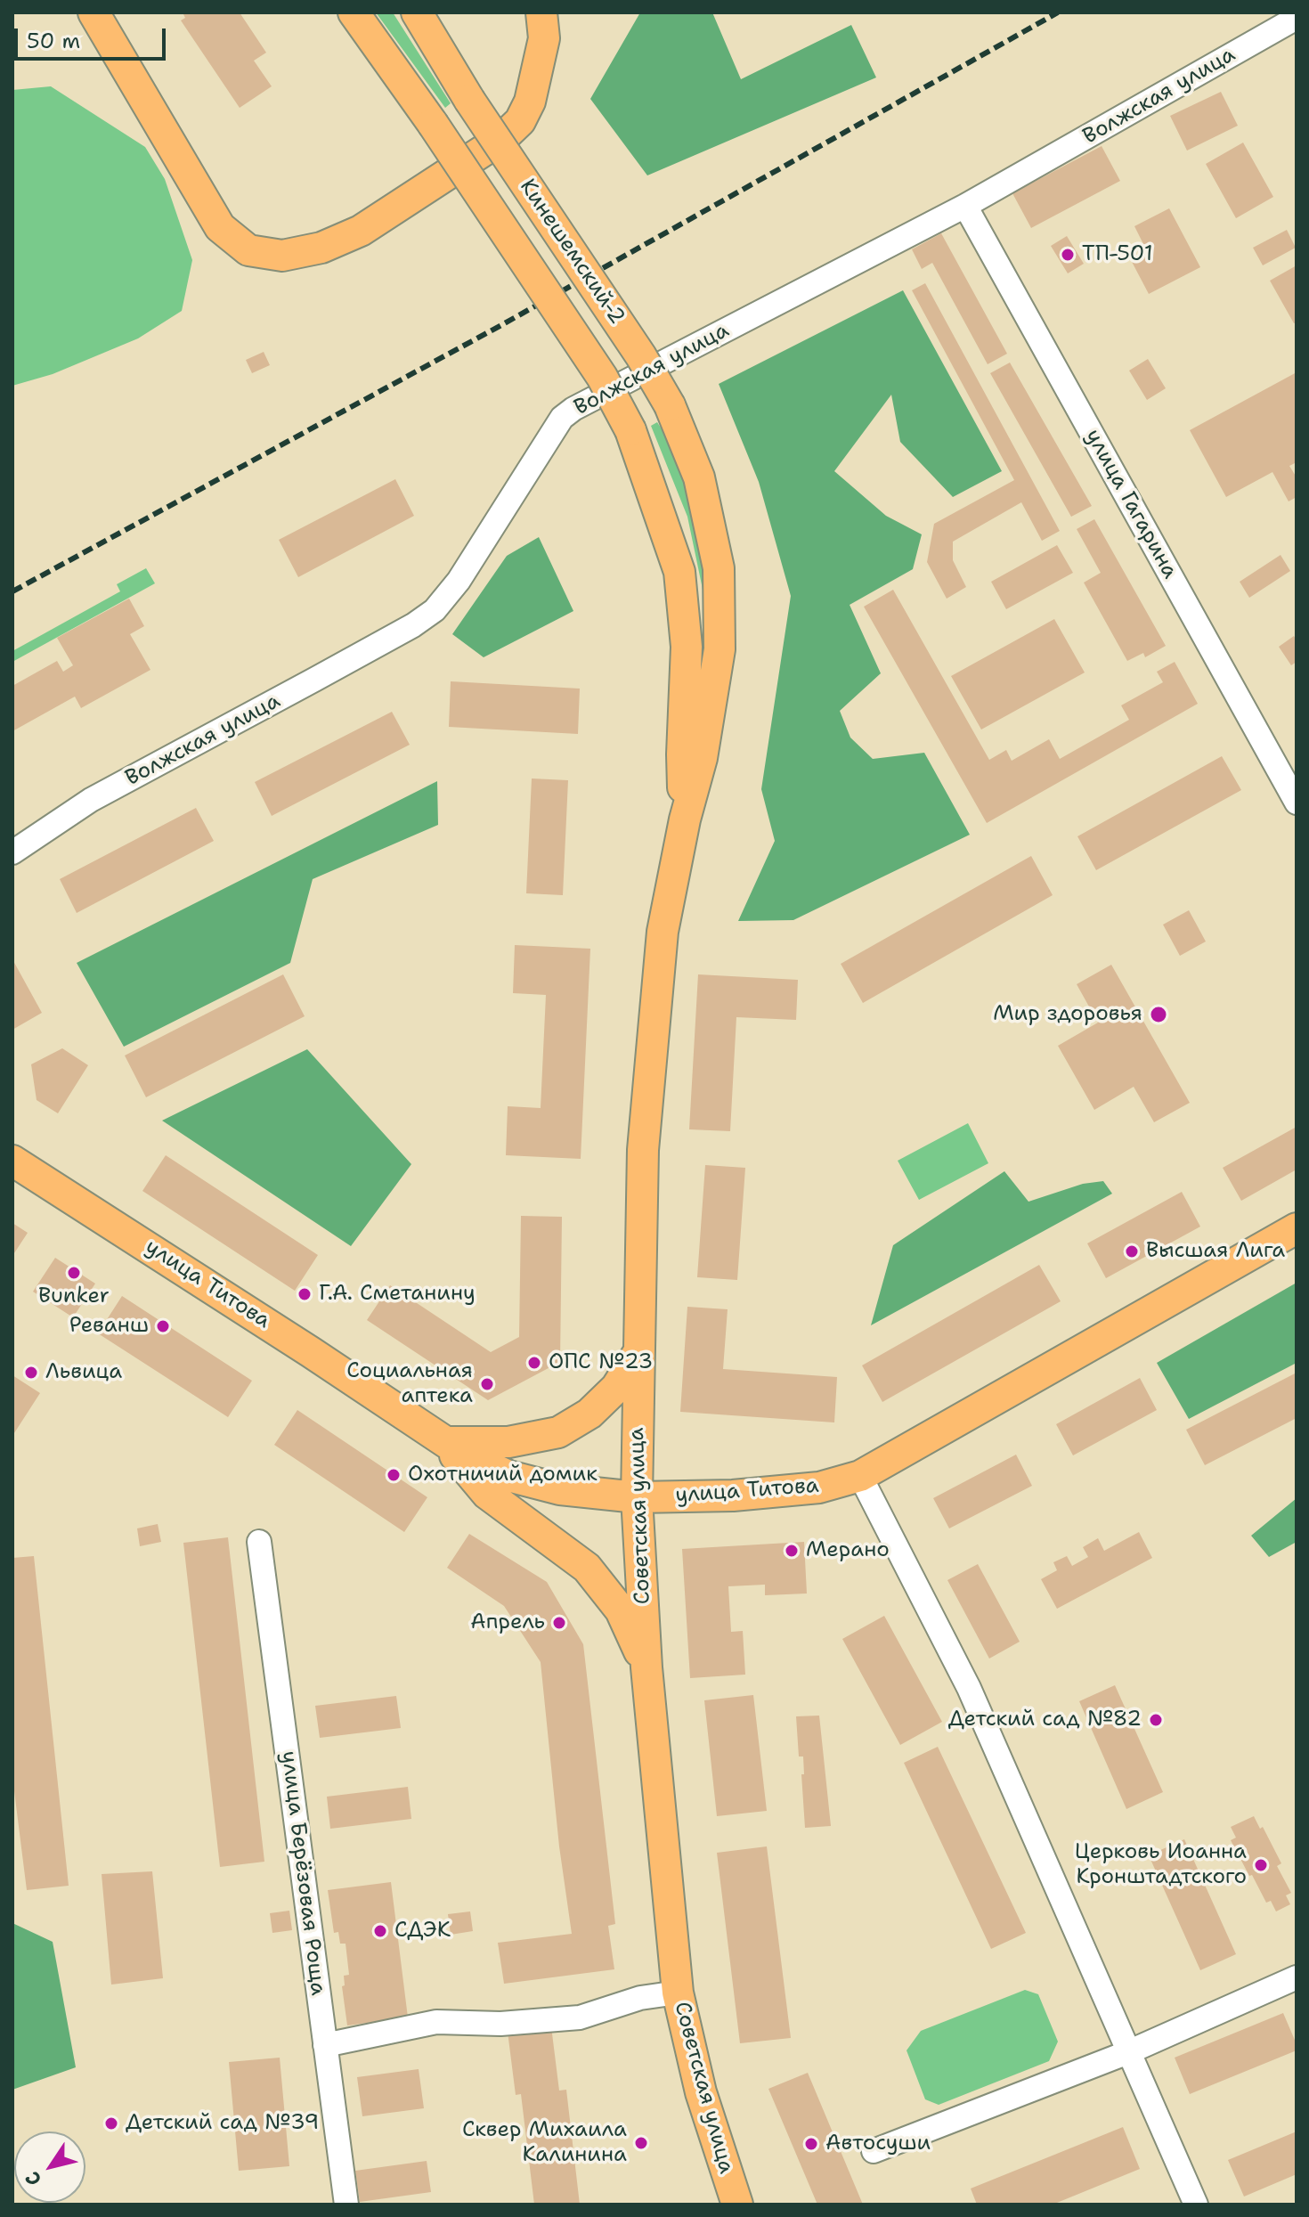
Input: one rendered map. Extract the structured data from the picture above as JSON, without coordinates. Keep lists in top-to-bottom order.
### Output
{
  "streets": {
    "main road": ["Кинешемский-2", "улица Титова", "Советская улица"],
    "street": ["Волжская улица", "улица Гагарина", "улица Берёзовая Роща"]
  },
  "crossings": [
    ["Волжская улица", "улица Гагарина"],
    ["Кинешемский-2", "Советская улица"],
    ["улица Титова", "Советская улица"]
  ],
  "places": [
    "ТП-501",
    "Мир здоровья",
    "Высшая Лига",
    "Bunker",
    "Г.А. Сметанину",
    "Реванш",
    "ОПС №23",
    "Львица",
    "Социальная аптека",
    "Охотничий домик",
    "Мерано",
    "Апрель",
    "Детский сад №82",
    "Церковь Иоанна Кронштадтского",
    "СДЭК",
    "Детский сад №39",
    "Сквер Михаила Калинина",
    "Автосуши"
  ],
  "scale_bar": "50 m",
  "north": "bottom left"
}
